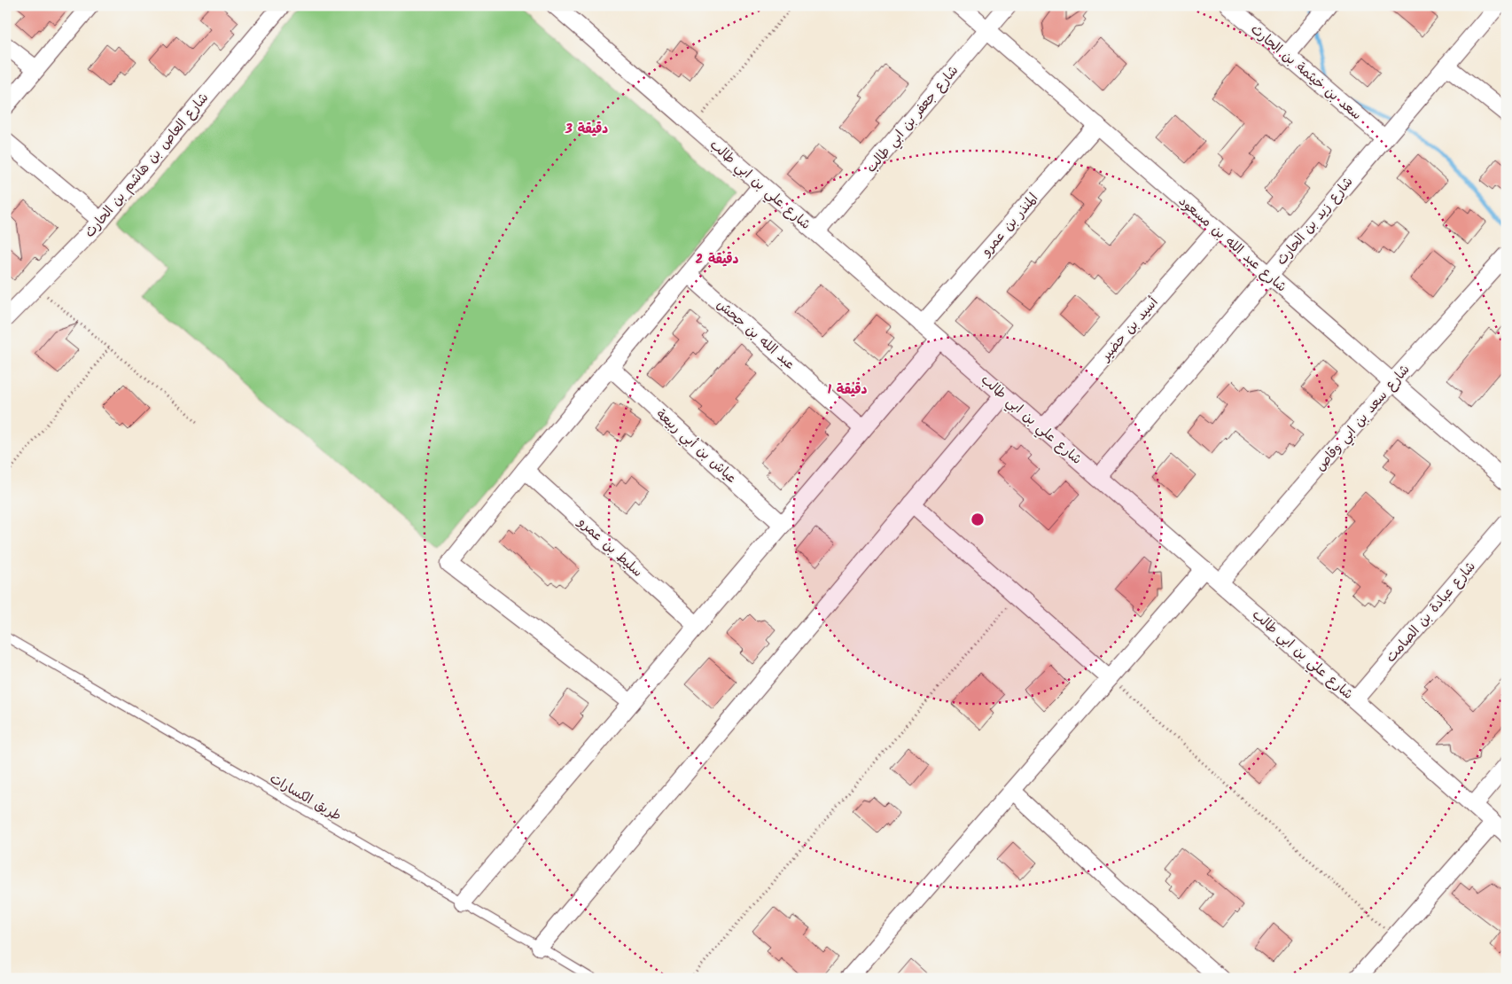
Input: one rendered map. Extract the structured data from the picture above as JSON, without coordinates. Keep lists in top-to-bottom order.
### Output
{
  "streets": {
    "street": [
      "سعد بن خيثمة بن الحارث",
      "شارع جعفر بن ابي طالب",
      "شارع العاص بن هاشم بن الحارث",
      "شارع علي بن ابي طالب",
      "شارع زيد بن الحارث",
      "المنذر بن عمرو",
      "شارع عبد الله بن مسعود",
      "أسيد بن حضير",
      "عبد الله بن جحش",
      "شارع سعد بن ابي وقاص",
      "عياش بن أبي ربيعة",
      "سليط بن عمرو",
      "شارع عبادة بن الصامت"
    ],
    "lane": ["طريق الكسارات"]
  },
  "crossings": [
    ["سعد بن خيثمة بن الحارث", "شارع زيد بن الحارث"],
    ["شارع جعفر بن ابي طالب", "شارع علي بن ابي طالب"],
    ["شارع جعفر بن ابي طالب", "شارع عبد الله بن مسعود"],
    ["شارع علي بن ابي طالب", "شارع زيد بن الحارث"],
    ["شارع علي بن ابي طالب", "المنذر بن عمرو"],
    ["شارع علي بن ابي طالب", "أسيد بن حضير"],
    ["شارع علي بن ابي طالب", "شارع سعد بن ابي وقاص"],
    ["شارع علي بن ابي طالب", "شارع عبادة بن الصامت"],
    ["شارع زيد بن الحارث", "شارع عبد الله بن مسعود"],
    ["المنذر بن عمرو", "شارع عبد الله بن مسعود"],
    ["شارع عبد الله بن مسعود", "أسيد بن حضير"],
    ["شارع عبد الله بن مسعود", "شارع سعد بن ابي وقاص"]
  ],
  "rings": ["3 دقيقة", "2 دقيقة", "1 دقيقة"]
}
